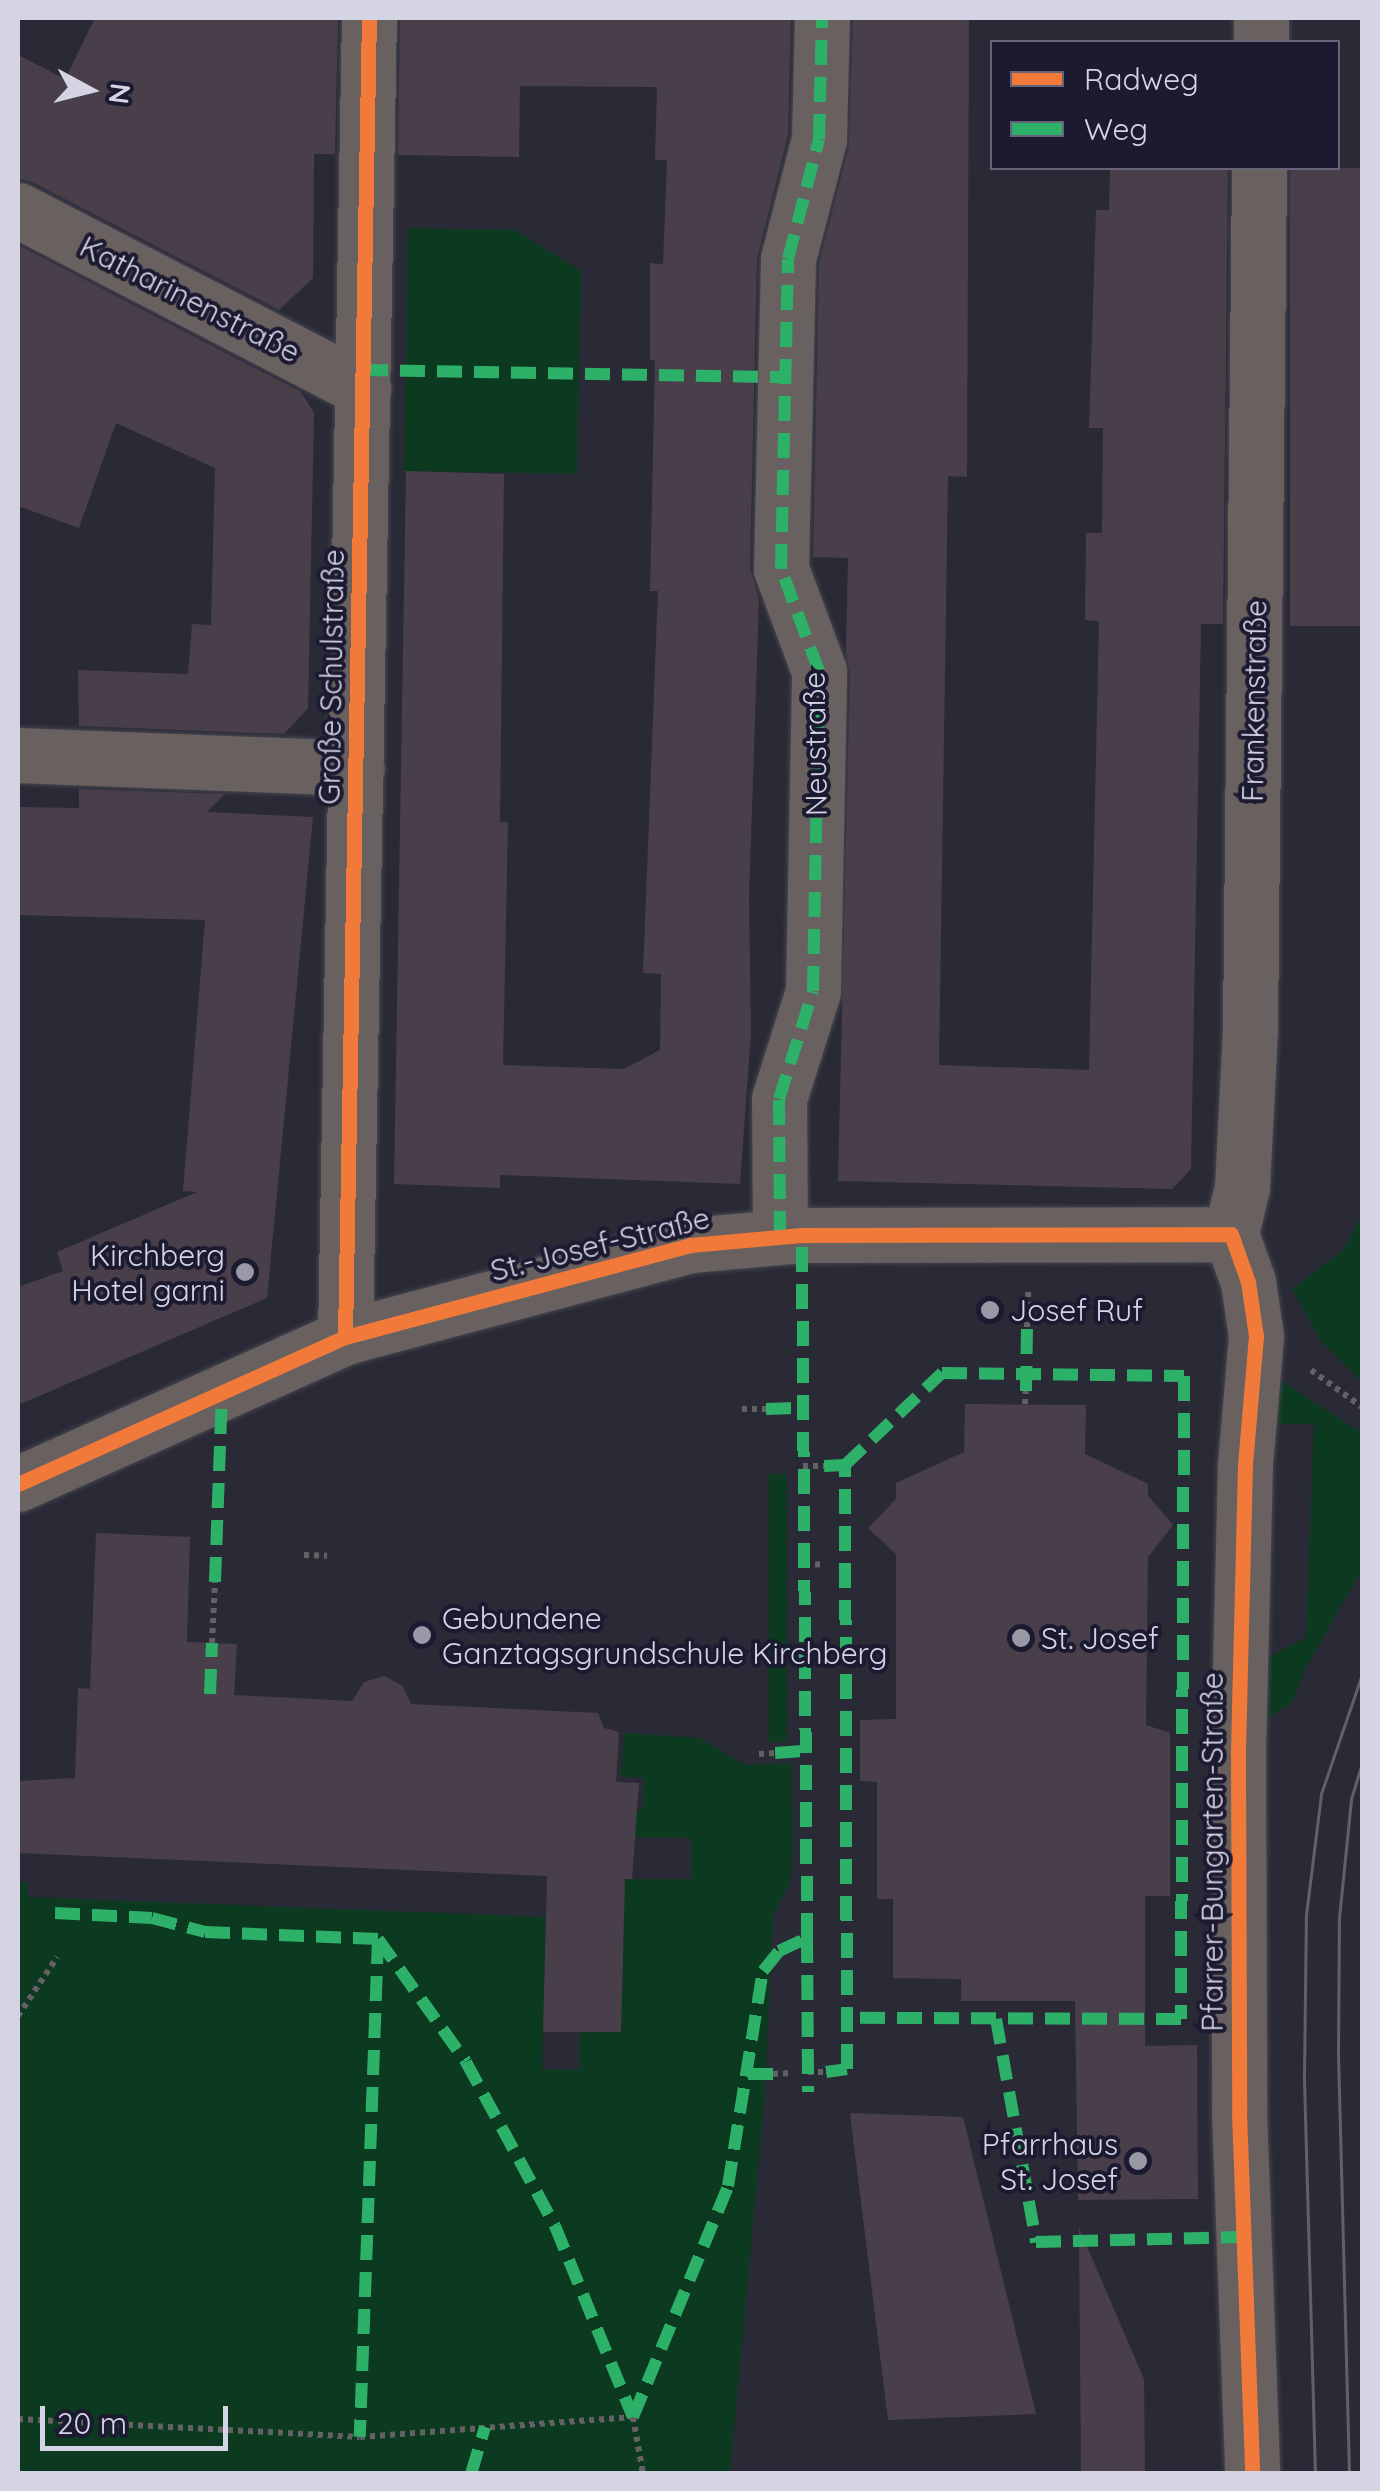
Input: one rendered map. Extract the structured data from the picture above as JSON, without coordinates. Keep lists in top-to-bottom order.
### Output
{
  "streets": {
    "street": [
      "Katharinenstraße",
      "Große Schulstraße",
      "Frankenstraße",
      "Neustraße",
      "St.-Josef-Straße",
      "Pfarrer-Bungarten-Straße"
    ]
  },
  "crossings": [
    ["Katharinenstraße", "Große Schulstraße"],
    ["Große Schulstraße", "St.-Josef-Straße"],
    ["Frankenstraße", "St.-Josef-Straße"],
    ["Frankenstraße", "Pfarrer-Bungarten-Straße"],
    ["Neustraße", "St.-Josef-Straße"],
    ["St.-Josef-Straße", "Pfarrer-Bungarten-Straße"]
  ],
  "places": [
    "Kirchberg Hotel garni",
    "Josef Ruf",
    "Gebundene Ganztagsgrundschule Kirchberg",
    "St. Josef",
    "Pfarrhaus St. Josef"
  ],
  "legend": ["Radweg", "Weg"],
  "scale_bar": "20 m",
  "north": "right"
}
